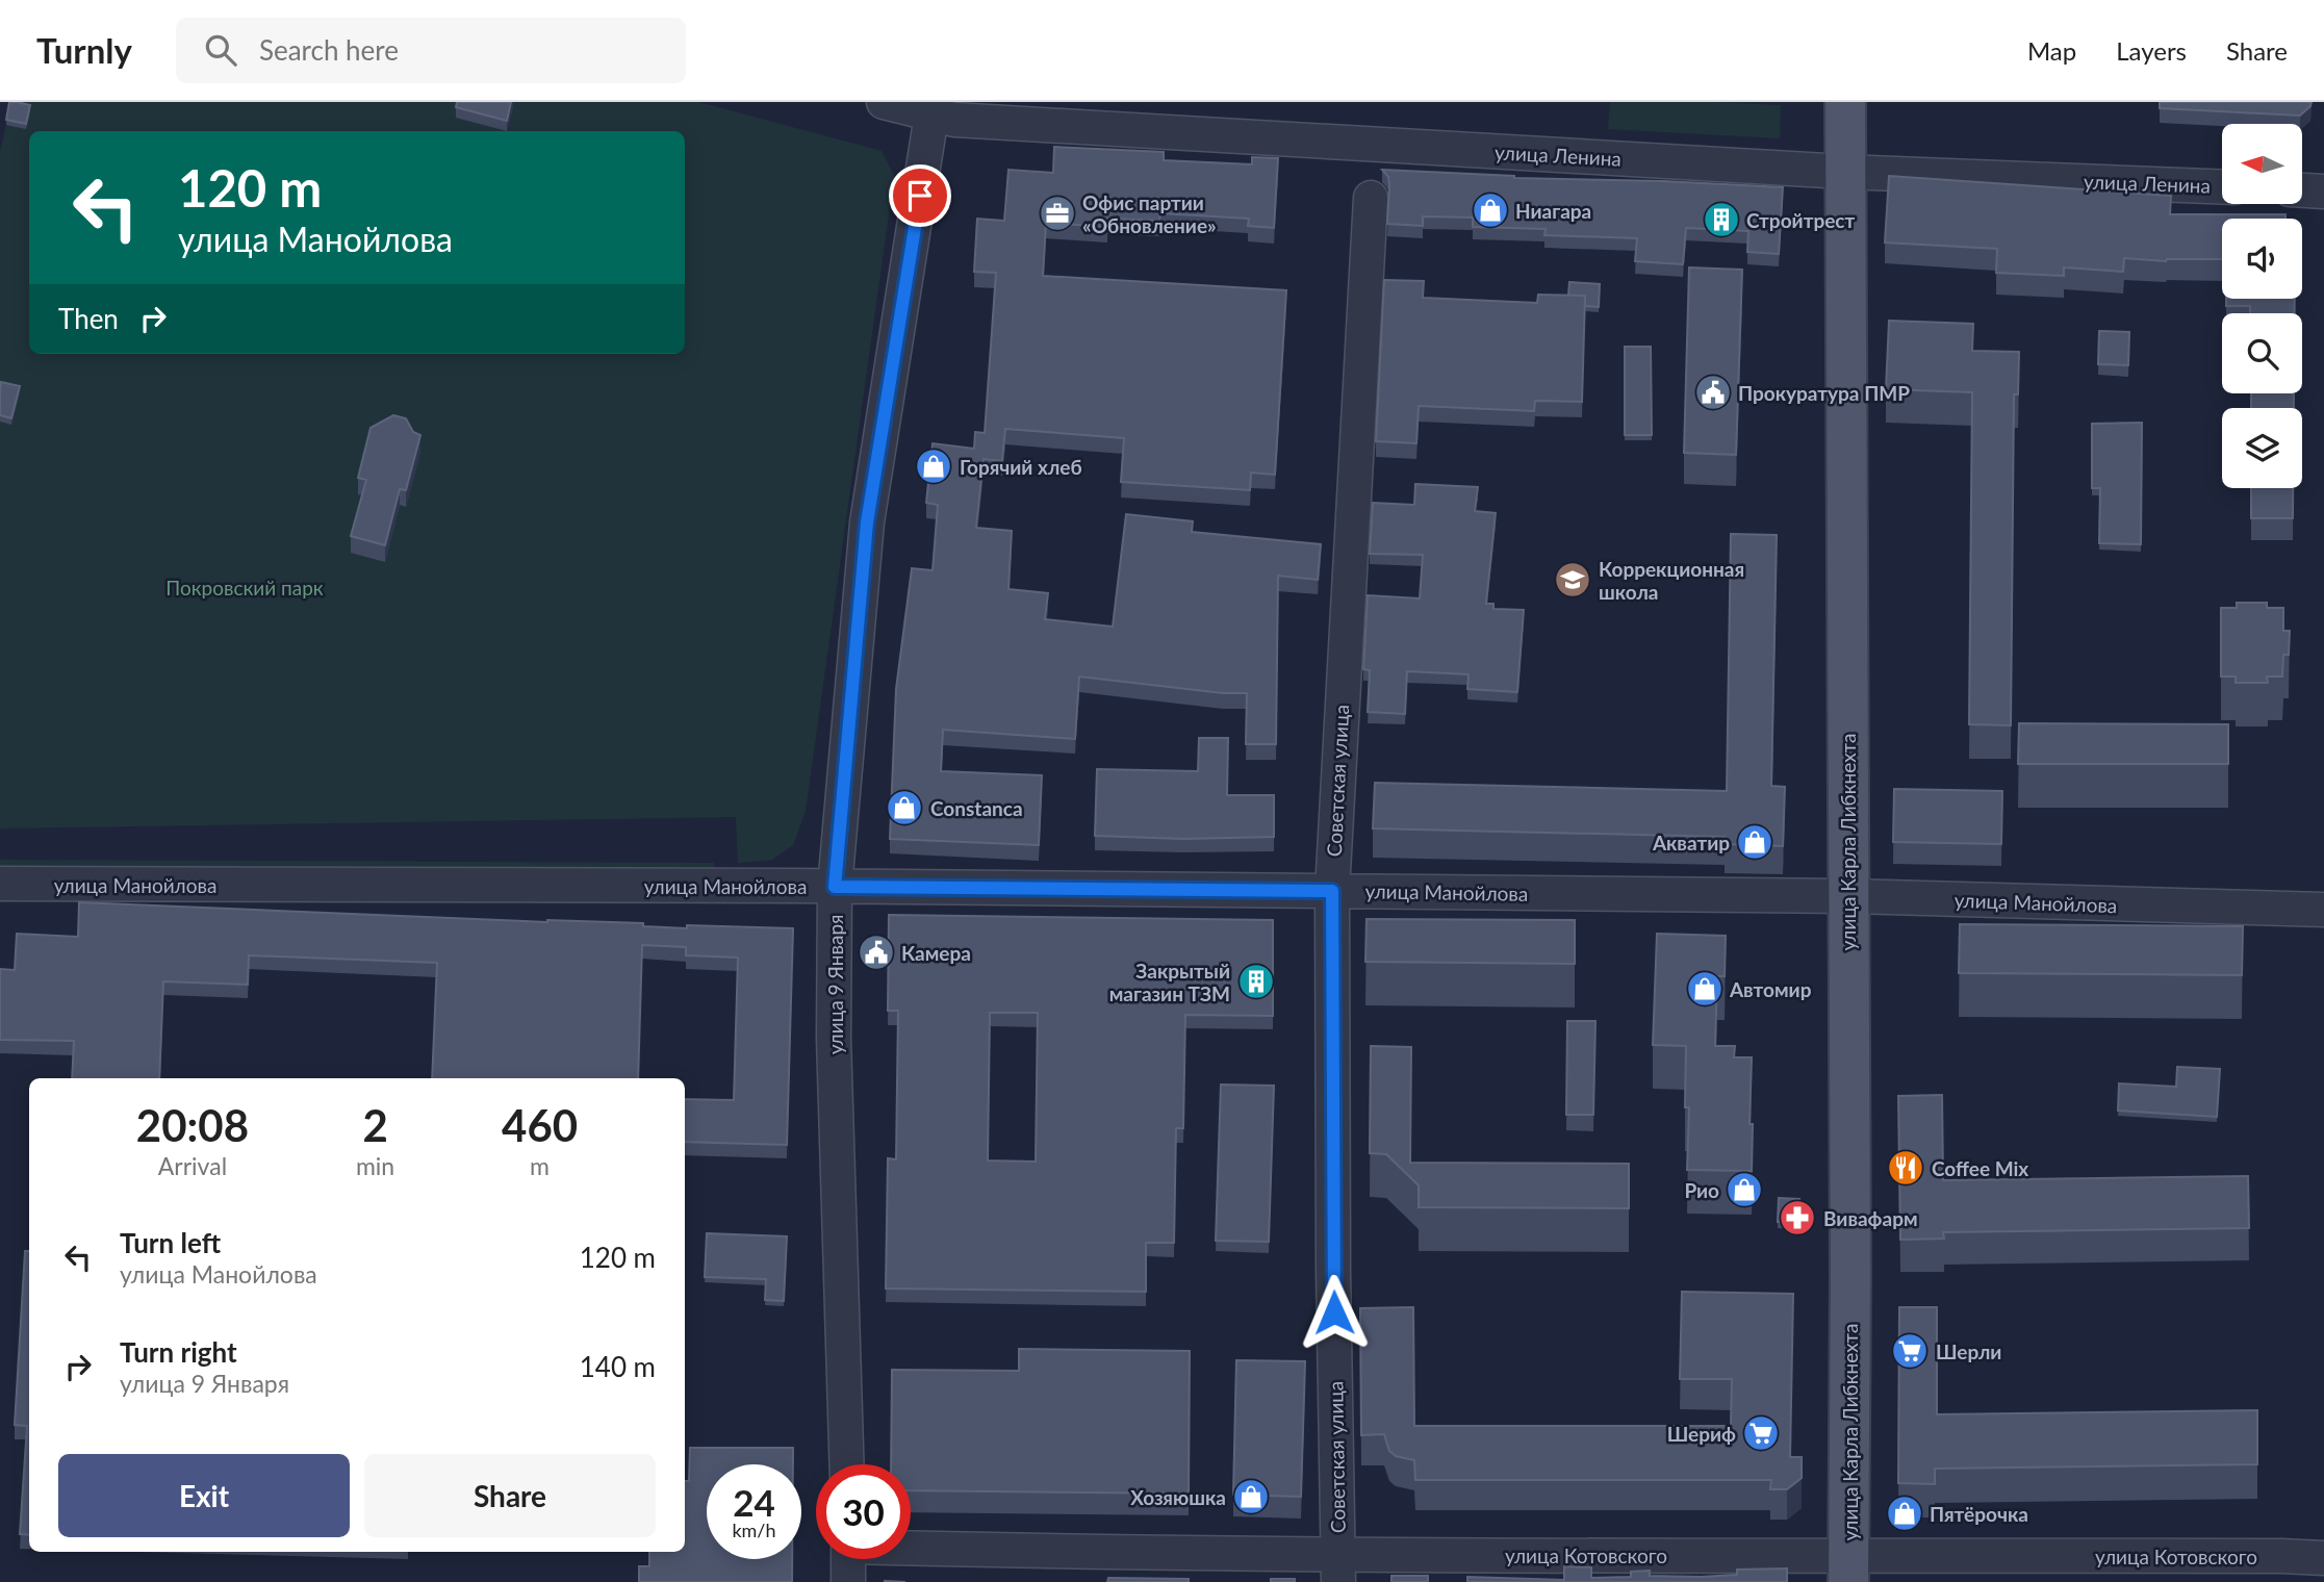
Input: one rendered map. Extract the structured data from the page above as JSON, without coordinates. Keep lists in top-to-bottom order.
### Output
{
  "streets": {
    "main road": ["улица Карла Либкнехта"],
    "street": [
      "улица Ленина",
      "Советская улица",
      "улица Манойлова",
      "улица 9 Января",
      "улица Котовского"
    ]
  },
  "crossings": [
    ["улица Ленина", "улица Карла Либкнехта"],
    ["улица Ленина", "улица 9 Января"],
    ["Советская улица", "улица Манойлова"],
    ["Советская улица", "улица Котовского"],
    ["улица Карла Либкнехта", "улица Манойлова"],
    ["улица Карла Либкнехта", "улица Котовского"],
    ["улица Манойлова", "улица 9 Января"]
  ],
  "parks": ["Покровский парк"],
  "places": {
    "shop": [
      "Ниагара",
      "Горячий хлеб",
      "Constanca",
      "Акватир",
      "Автомир",
      "Рио",
      "Хозяюшка",
      "Пятёрочка"
    ],
    "office": ["Офис партии «Обновление»"],
    "building": ["Стройтрест", "Закрытый магазин ТЗМ"],
    "public building": ["Прокуратура ПМР", "Камера"],
    "school or university": ["Коррекционная школа"],
    "restaurant": ["Coffee Mix"],
    "pharmacy": ["Вивафарм"],
    "supermarket": ["Шерли", "Шериф"]
  },
  "north": "left",
  "page": {
    "header": "Turnly",
    "search": "Search here",
    "nav": ["Map", "Layers", "Share"],
    "turn": ["120 m", "улица Манойлова"],
    "then": "Then",
    "eta": [
      "20:08",
      "Arrival",
      "2",
      "min",
      "460",
      "m"
    ],
    "list": [
      {
        "name": "Turn left",
        "note": "улица Манойлова",
        "value": "120 m"
      },
      {
        "name": "Turn right",
        "note": "улица 9 Января",
        "value": "140 m"
      }
    ],
    "buttons": ["Exit", "Share"],
    "speed": "24 km/h",
    "limit": "30"
  }
}
